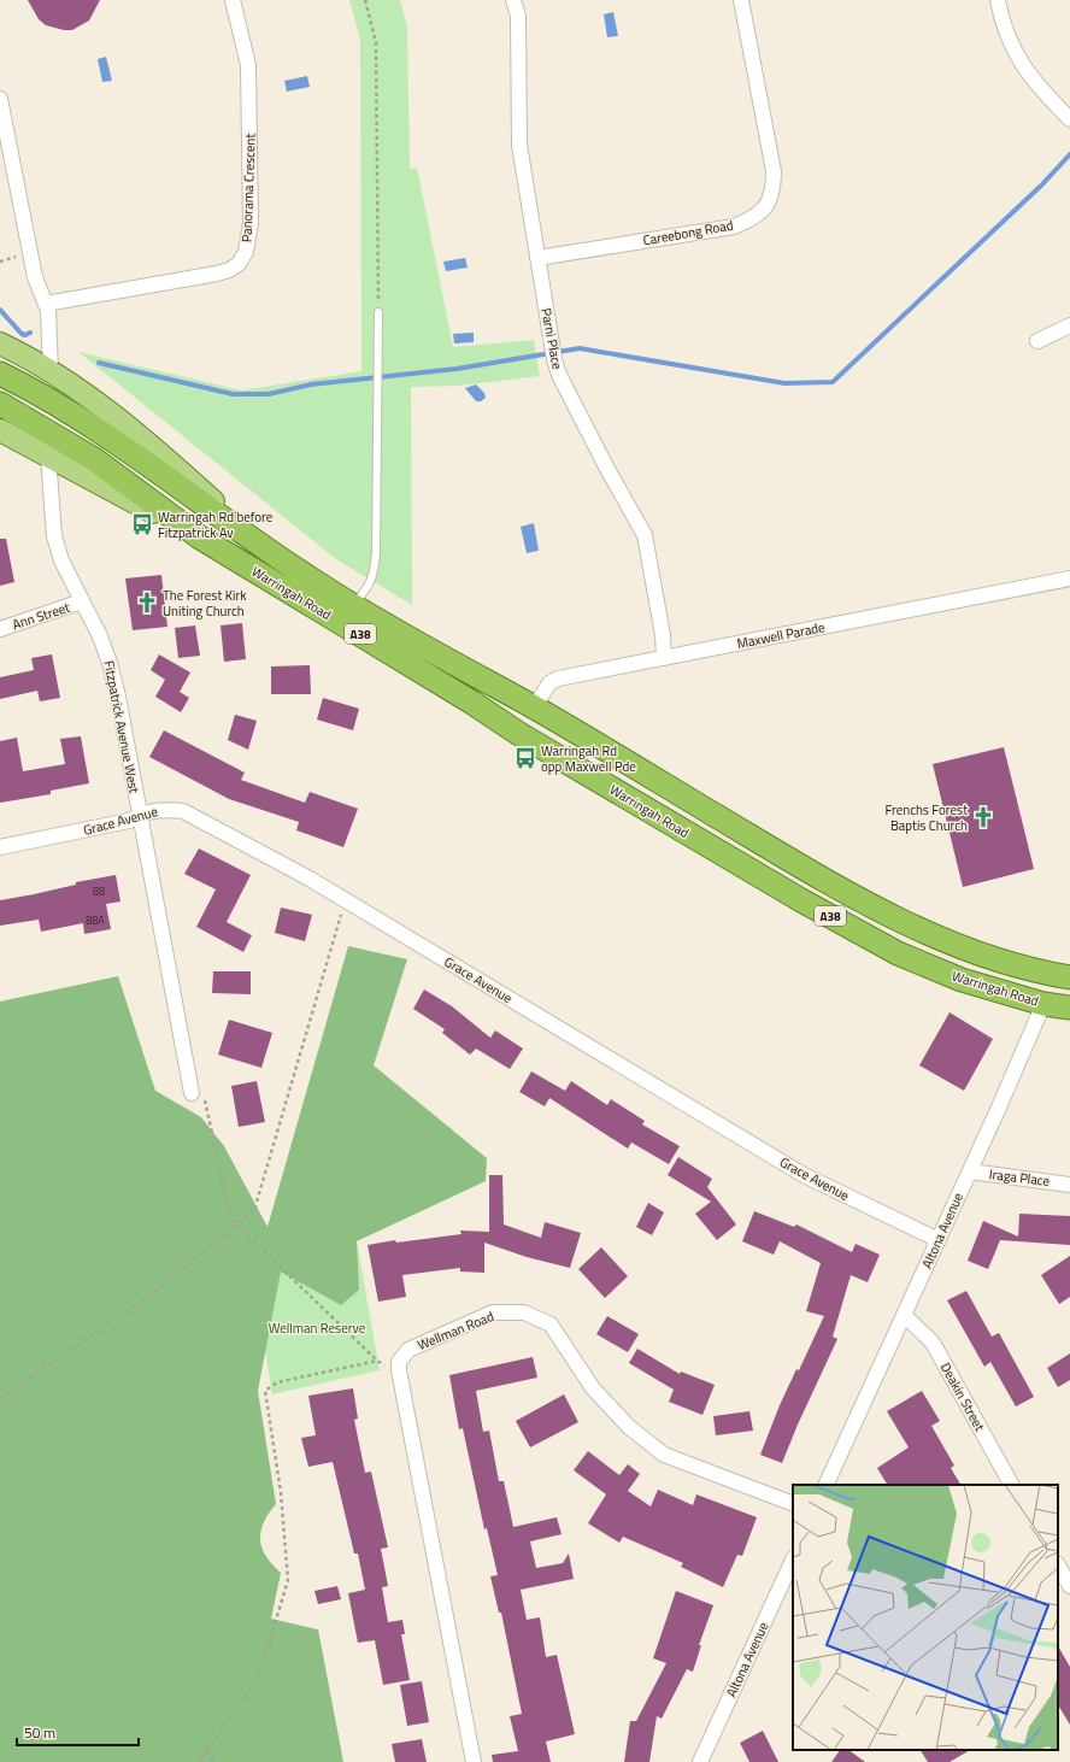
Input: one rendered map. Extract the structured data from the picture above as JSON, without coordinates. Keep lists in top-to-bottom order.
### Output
{
  "streets": {
    "highway": [
      "Warringah Road",
      "A38",
      "Maxwell Parade",
      "Altona Avenue"
    ],
    "street": [
      "Panorama Crescent",
      "Careebong Road",
      "Parni Place",
      "Ann Street",
      "Fitzpatrick Avenue West",
      "Grace Avenue",
      "Iraga Place",
      "Wellman Road",
      "Deakin Street"
    ]
  },
  "crossings": [
    ["Careebong Road", "Parni Place"],
    ["Parni Place", "Maxwell Parade"],
    ["Warringah Road", "Maxwell Parade"],
    ["Warringah Road", "Fitzpatrick Avenue West"],
    ["Warringah Road", "Altona Avenue"],
    ["Ann Street", "Fitzpatrick Avenue West"],
    ["Fitzpatrick Avenue West", "Grace Avenue"],
    ["Grace Avenue", "Altona Avenue"],
    ["Iraga Place", "Altona Avenue"],
    ["Altona Avenue", "Deakin Street"]
  ],
  "parks": ["Wellman Reserve"],
  "places": {
    "bus stop": ["Warringah Rd before Fitzpatrick Av", "Warringah Rd opp Maxwell Pde"],
    "church": ["The Forest Kirk Uniting Church", "Frenchs Forest Baptis Church"]
  },
  "house_numbers": ["88", "88A"],
  "scale_bar": "50 m"
}
